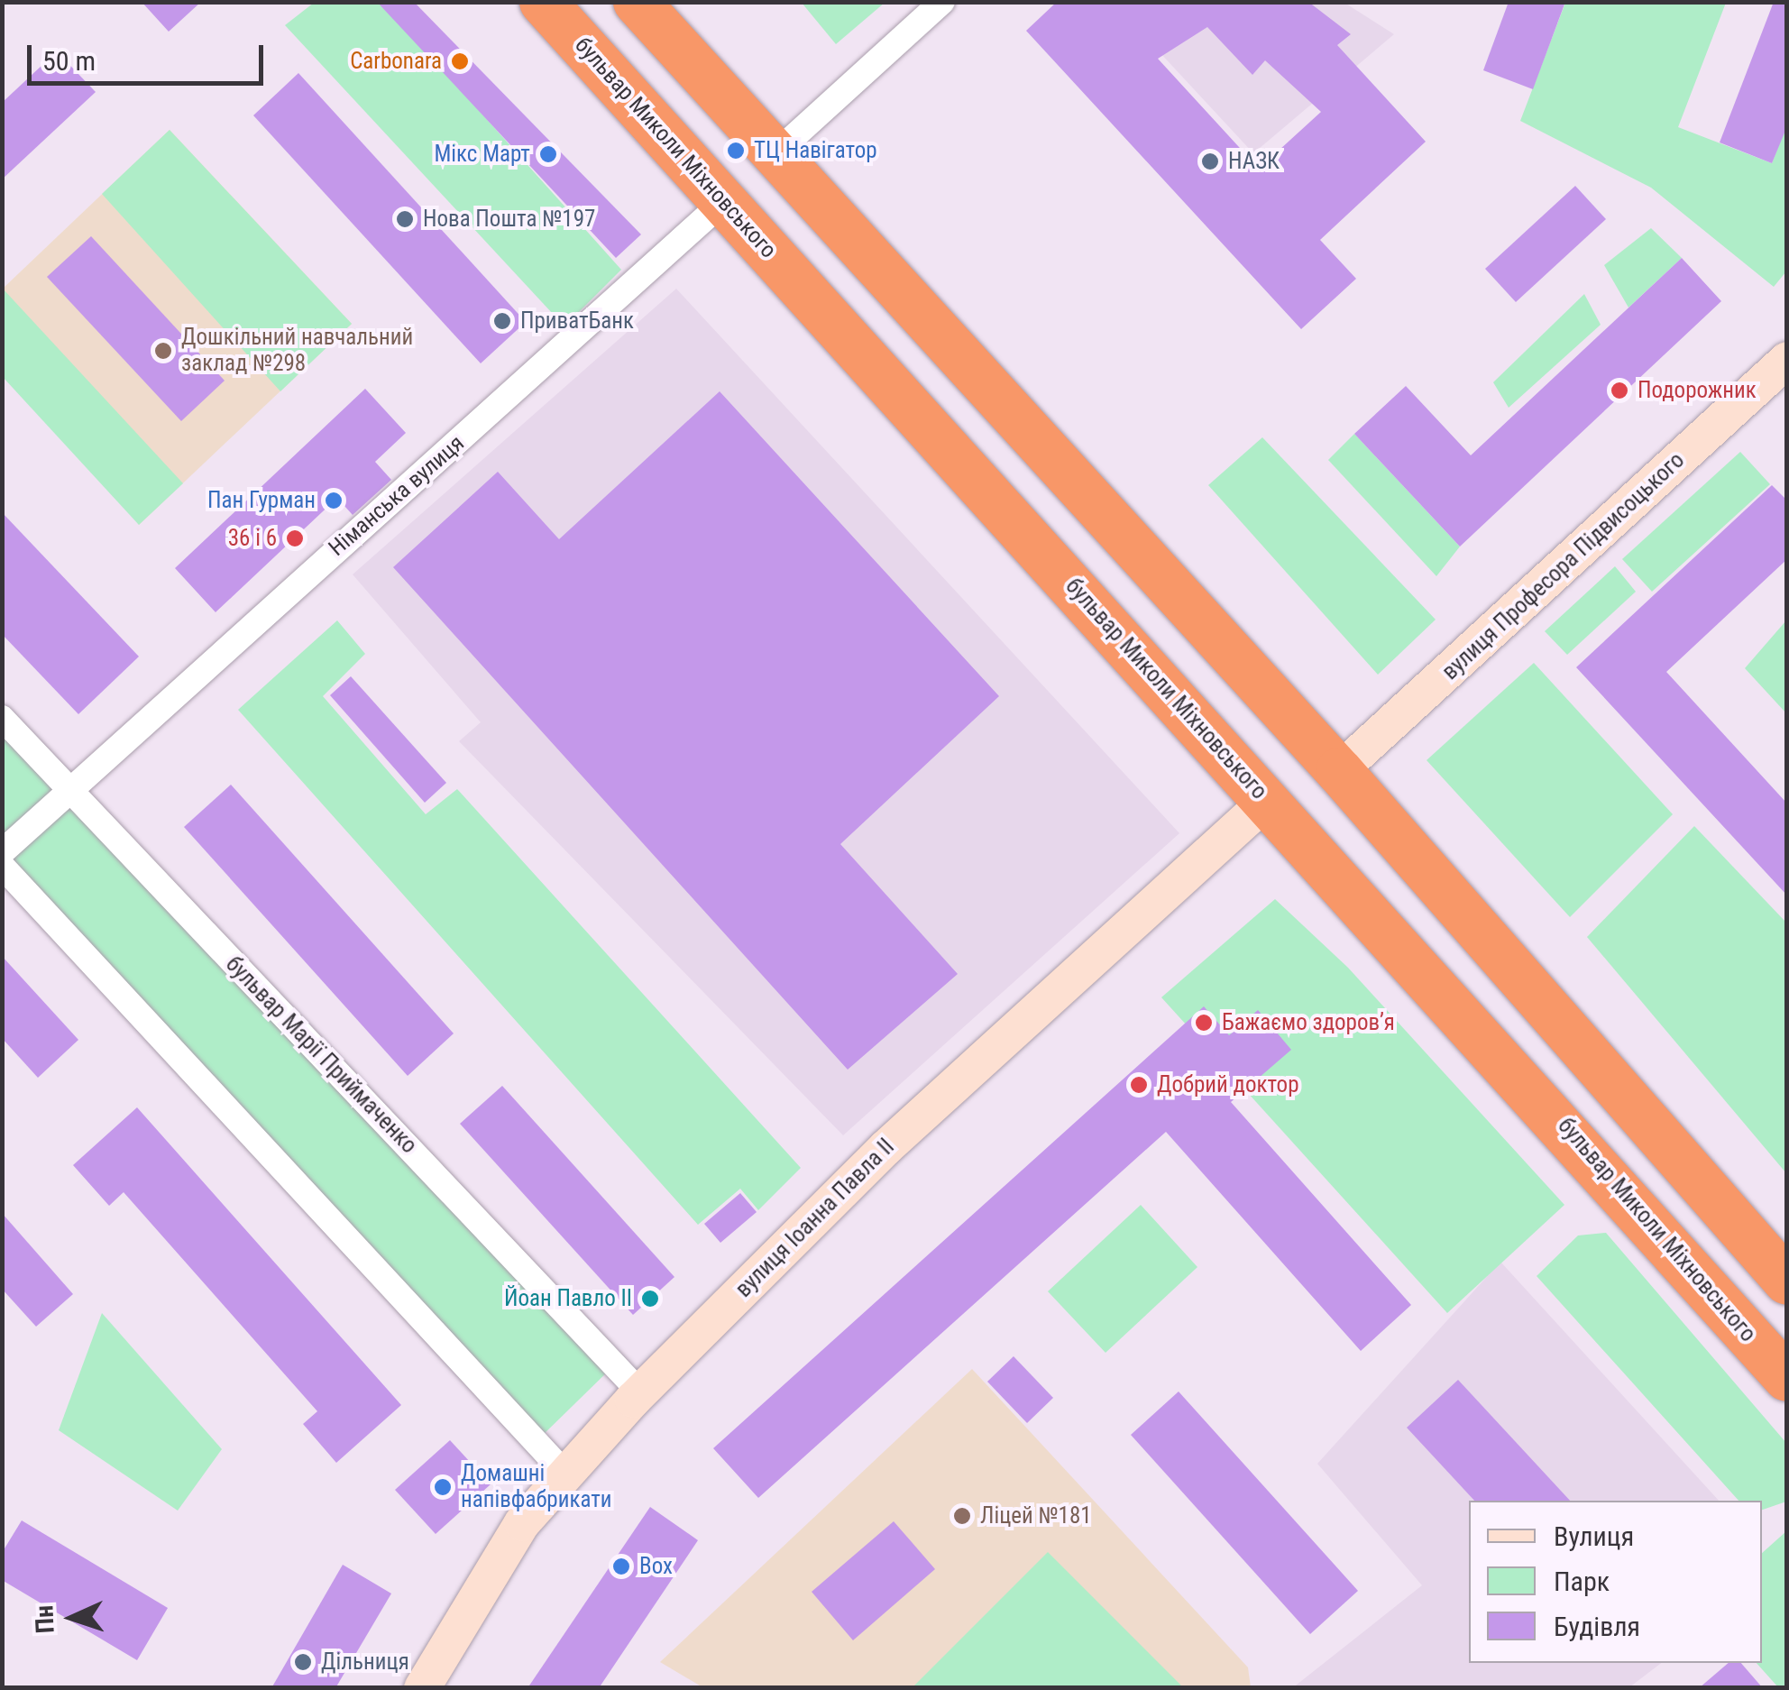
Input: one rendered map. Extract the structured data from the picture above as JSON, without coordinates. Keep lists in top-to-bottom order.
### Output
{
  "streets": {
    "highway": ["бульвар Миколи Міхновського"],
    "street": [
      "Німанська вулиця",
      "вулиця Професора Підвисоцького",
      "бульвар Марії Приймаченко",
      "вулиця Іоанна Павла II"
    ]
  },
  "crossings": [
    ["бульвар Миколи Міхновського", "Німанська вулиця"],
    ["бульвар Миколи Міхновського", "вулиця Іоанна Павла II"],
    ["Німанська вулиця", "бульвар Марії Приймаченко"],
    ["бульвар Марії Приймаченко", "вулиця Іоанна Павла II"]
  ],
  "places": [
    "Carbonara",
    "ТЦ Навігатор",
    "Мікс Март",
    "НАЗК",
    "Нова Пошта №197",
    "ПриватБанк",
    "Дошкільний навчальний заклад №298",
    "Подорожник",
    "Пан Гурман",
    "36 і 6",
    "Бажаємо здоровʼя",
    "Добрий доктор",
    "Йоан Павло II",
    "Домашні напівфабрикати",
    "Ліцей №181",
    "Box",
    "Дільниця"
  ],
  "legend": ["Вулиця", "Парк", "Будівля"],
  "scale_bar": "50 m",
  "north": "left"
}
